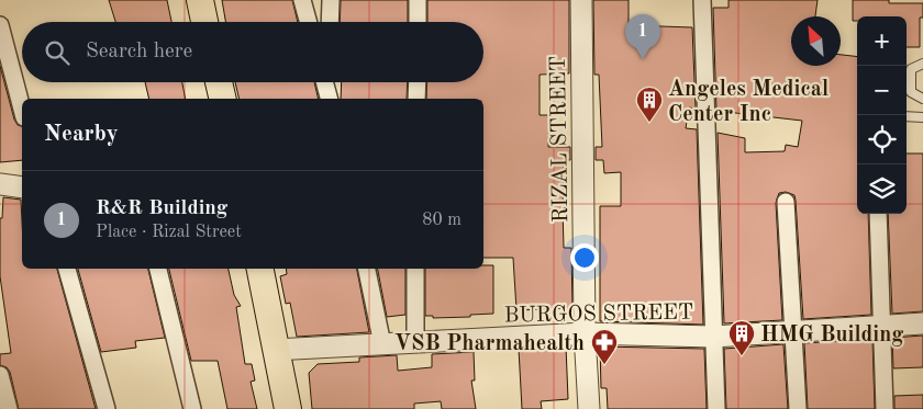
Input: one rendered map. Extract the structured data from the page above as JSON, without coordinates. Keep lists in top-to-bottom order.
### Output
{
  "streets": {
    "street": ["RIZAL STREET", "BURGOS STREET"]
  },
  "crossings": [
    ["RIZAL STREET", "BURGOS STREET"]
  ],
  "places": {
    "building": ["Angeles Medical Center Inc", "HMG Building"],
    "pharmacy": ["VSB Pharmahealth"]
  },
  "north": "top left",
  "page": {
    "pins": "1",
    "map_buttons": ["+", "−"],
    "search": "Search here",
    "heading": "Nearby",
    "list": [
      {
        "mark": "1",
        "name": "R&R Building",
        "note": "Place · Rizal Street",
        "value": "80 m"
      }
    ]
  }
}
